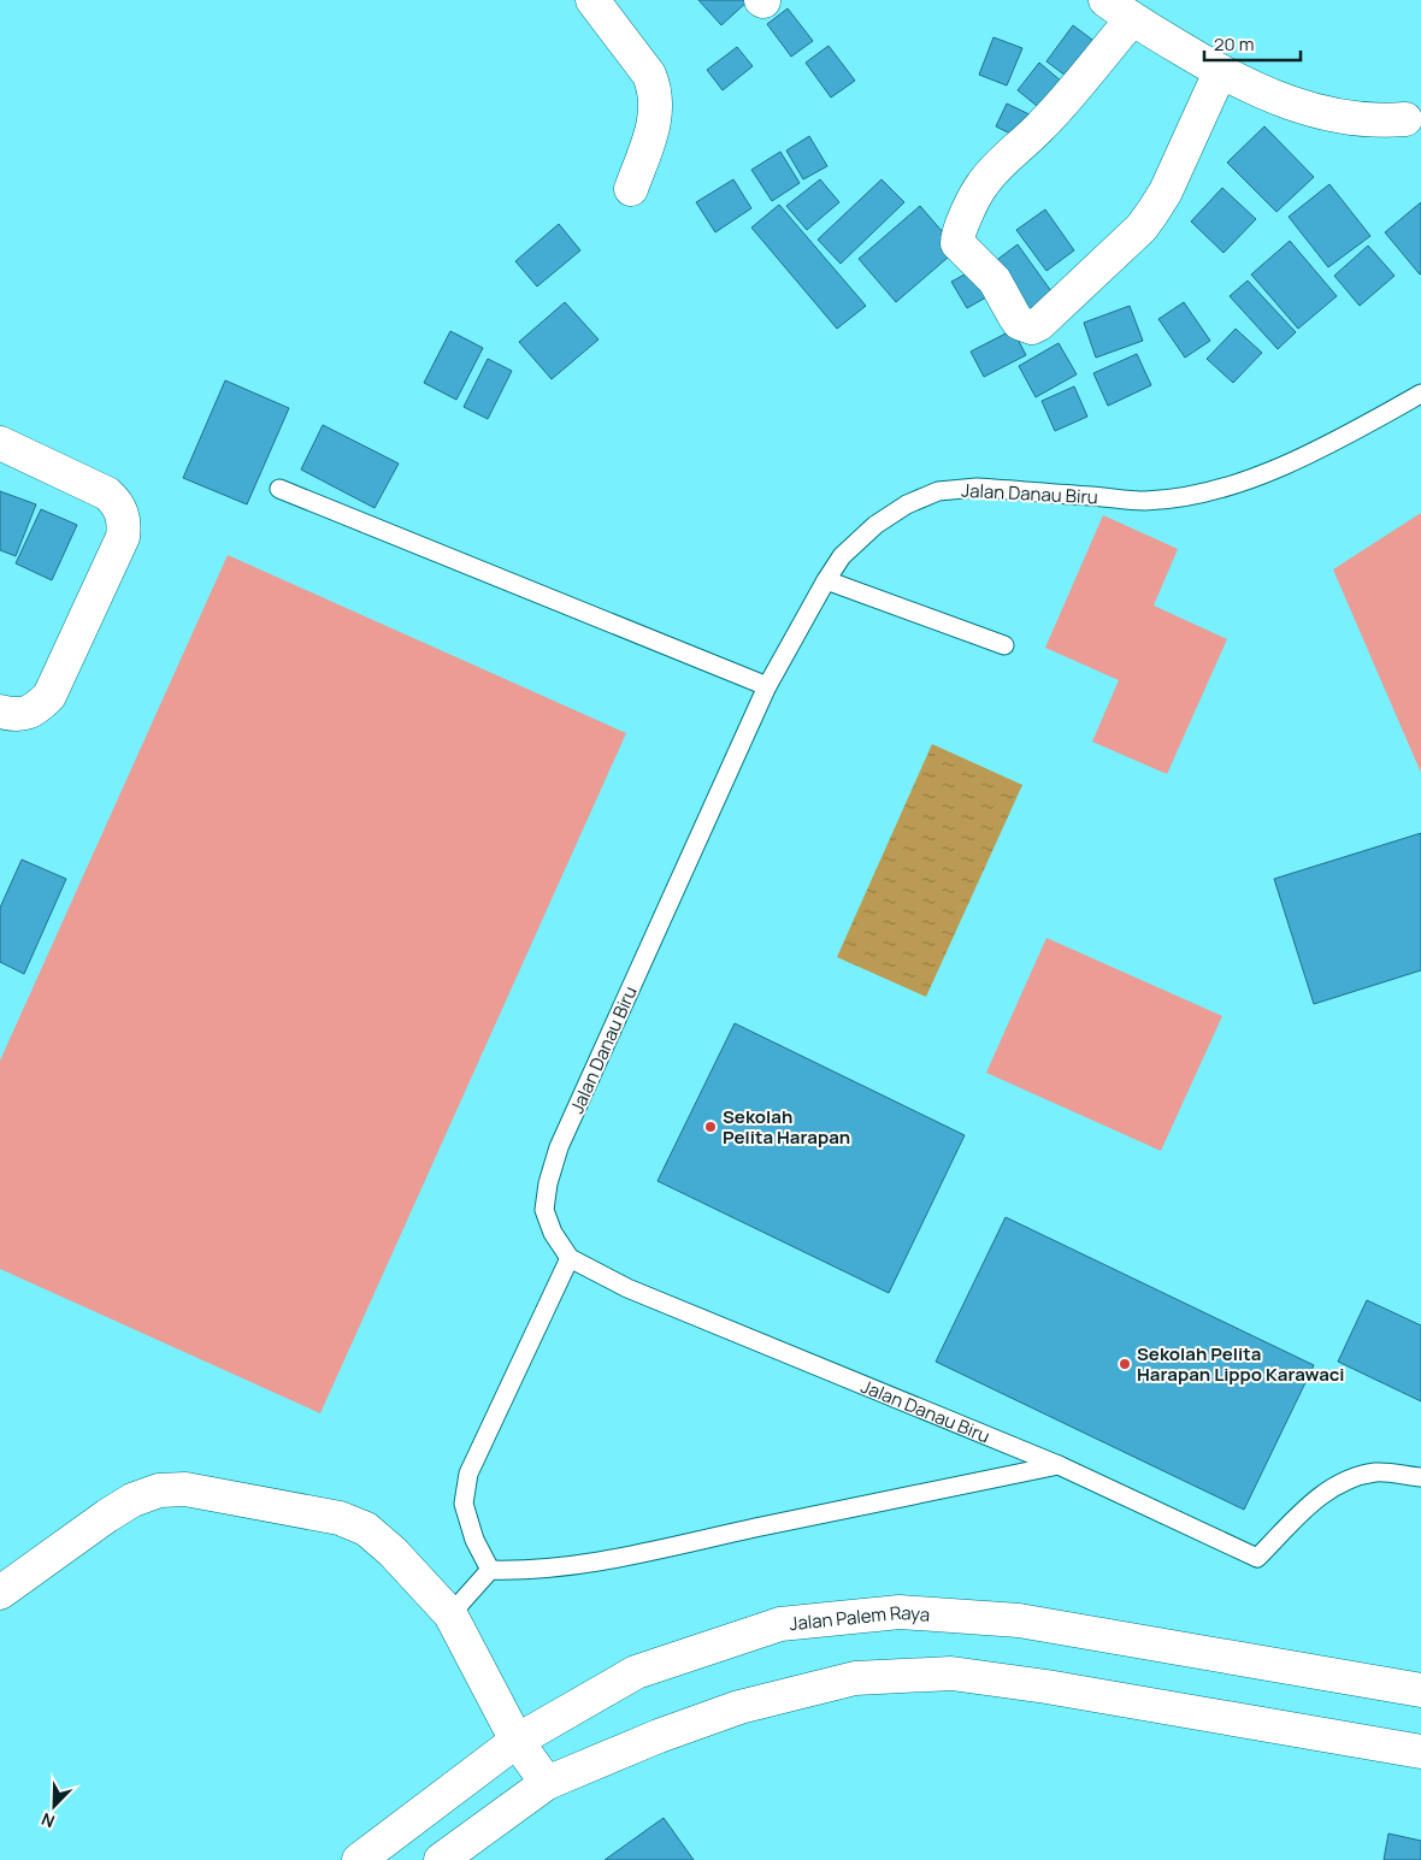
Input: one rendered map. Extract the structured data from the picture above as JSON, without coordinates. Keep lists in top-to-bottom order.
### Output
{
  "streets": {
    "street": ["Jalan Palem Raya"],
    "lane": ["Jalan Danau Biru"]
  },
  "places": ["Sekolah Pelita Harapan", "Sekolah Pelita Harapan Lippo Karawaci"],
  "scale_bar": "20 m",
  "north": "bottom left"
}
